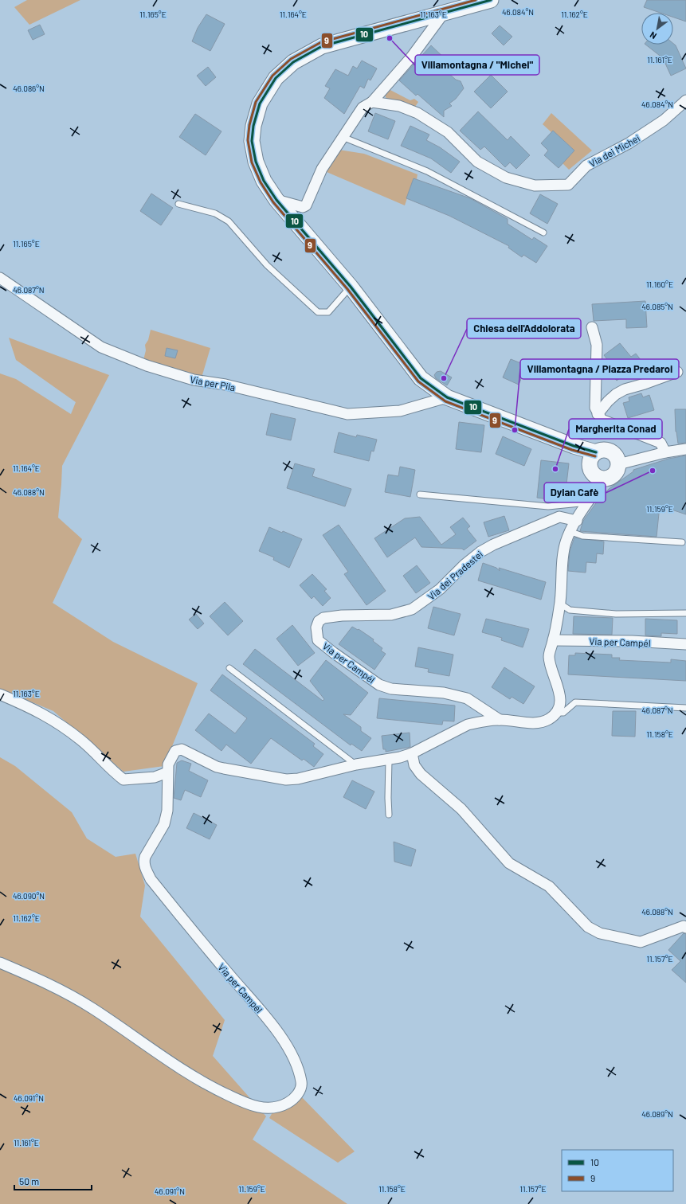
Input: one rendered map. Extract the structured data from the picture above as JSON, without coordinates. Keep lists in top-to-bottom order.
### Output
{
  "streets": {
    "street": [
      "Via dei Michei",
      "Via per Pila",
      "Via dei Pradestei",
      "Via per Campél"
    ]
  },
  "crossings": [
    ["Via dei Pradestei", "Via per Campél"]
  ],
  "places": [
    "Villamontagna / \"Michei\"",
    "Chiesa dell'Addolorata",
    "Villamontagna / Piazza Predaroi",
    "Margherita Conad",
    "Dylan Cafè"
  ],
  "lines": ["transit line 10", "transit line 9"],
  "legend": ["10", "9"],
  "scale_bar": "50 m",
  "north": "bottom left",
  "coordinates": [
    "46.084°N",
    "11.165°E",
    "11.164°E",
    "11.163°E",
    "11.162°E",
    "11.161°E",
    "46.086°N",
    "11.160°E",
    "46.087°N",
    "46.085°N",
    "46.088°N",
    "11.159°E",
    "11.158°E",
    "46.090°N",
    "11.157°E",
    "46.091°N",
    "46.089°N"
  ]
}
